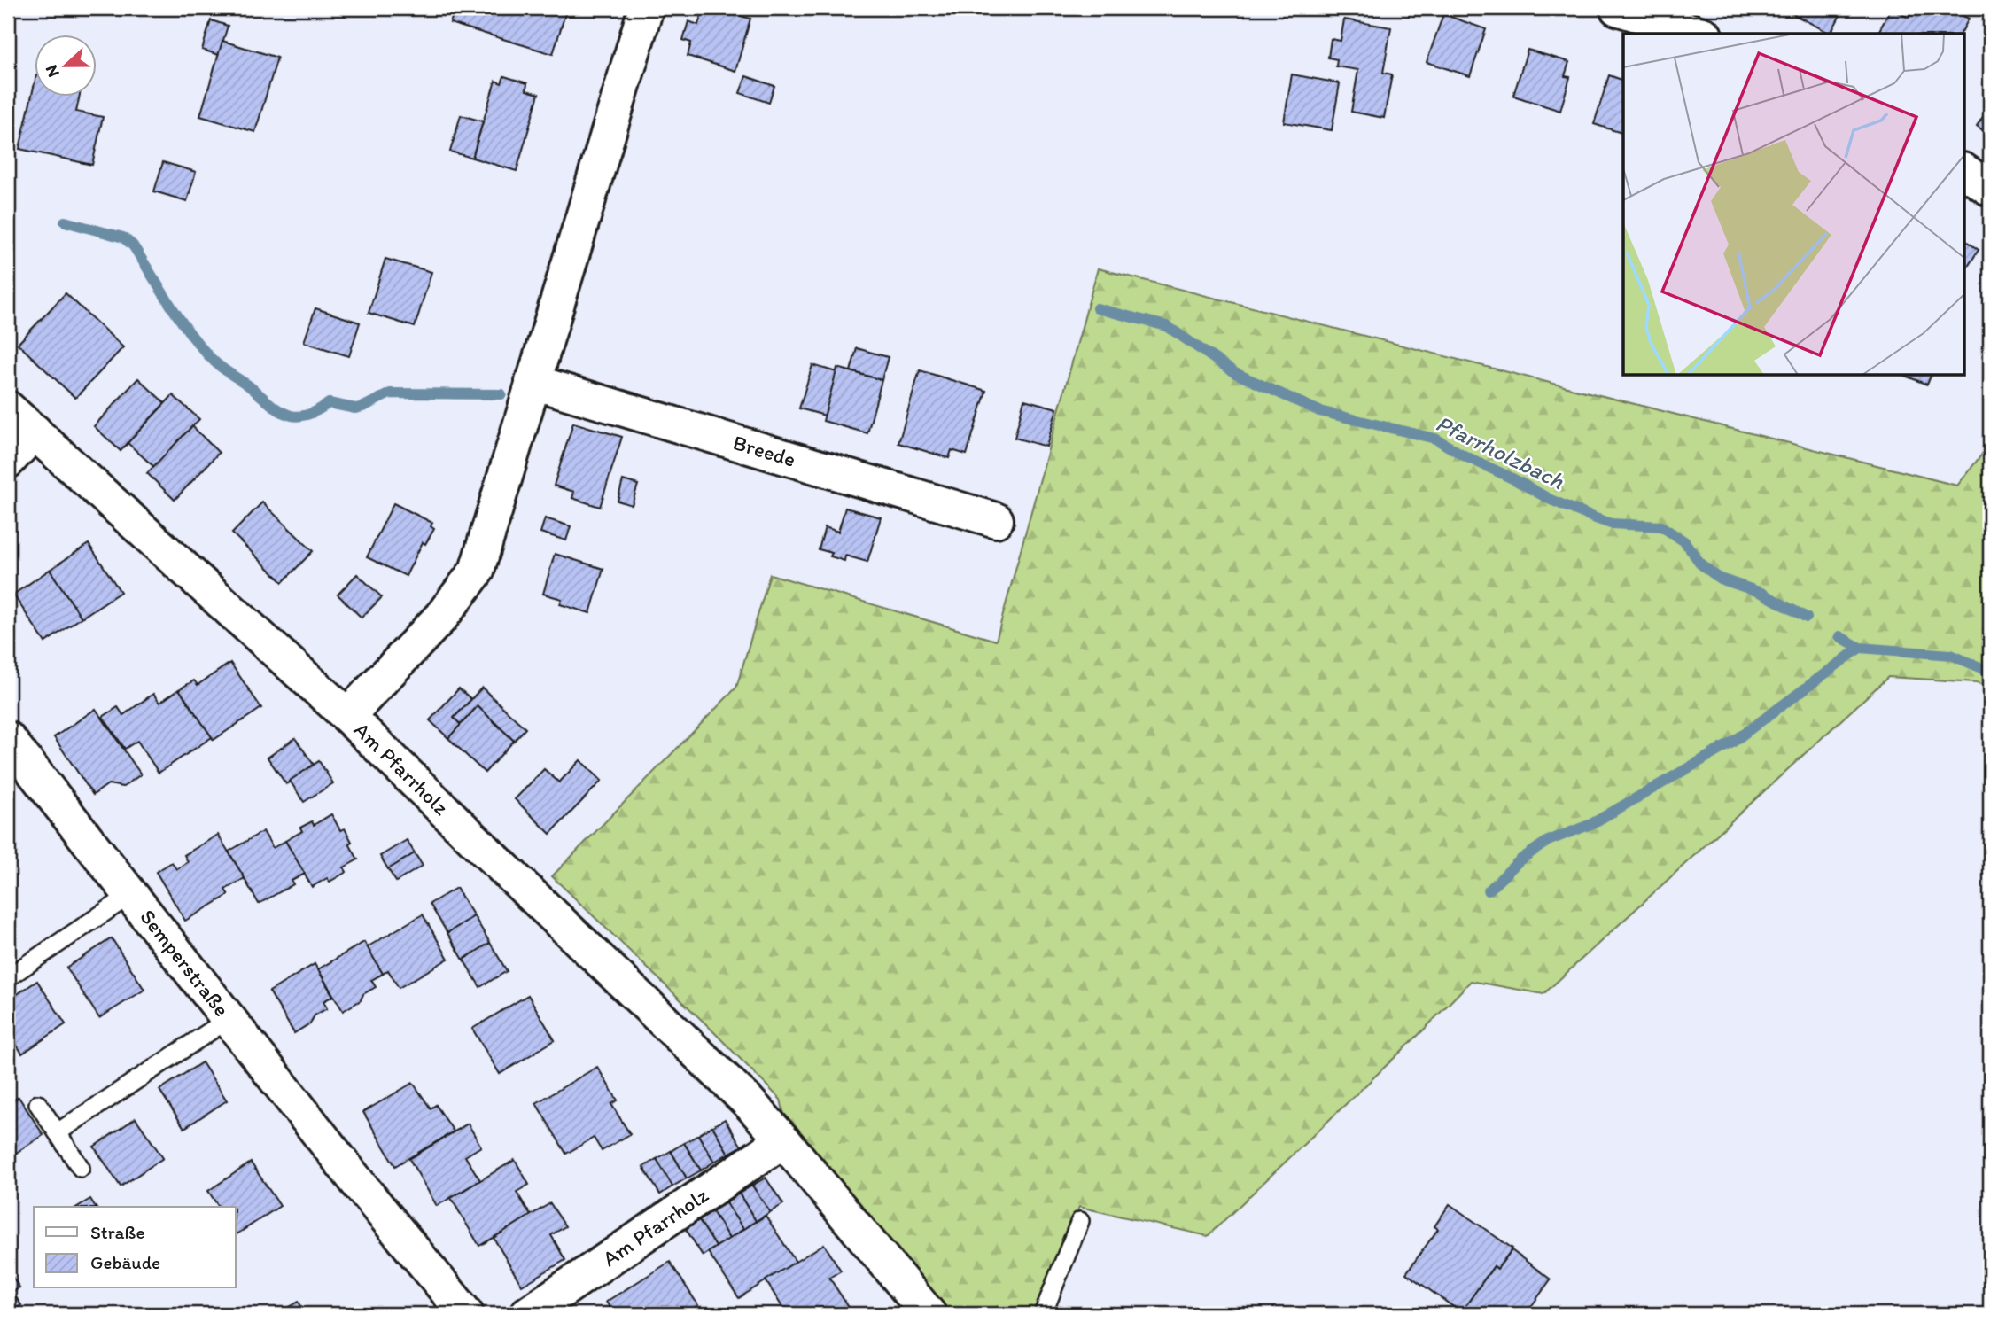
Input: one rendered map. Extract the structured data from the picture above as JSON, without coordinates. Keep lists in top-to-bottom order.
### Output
{
  "streets": {
    "street": ["Breede", "Am Pfarrholz", "Semperstraße"]
  },
  "water": ["Pfarrholzbach"],
  "legend": ["Straße", "Gebäude"],
  "north": "left"
}
